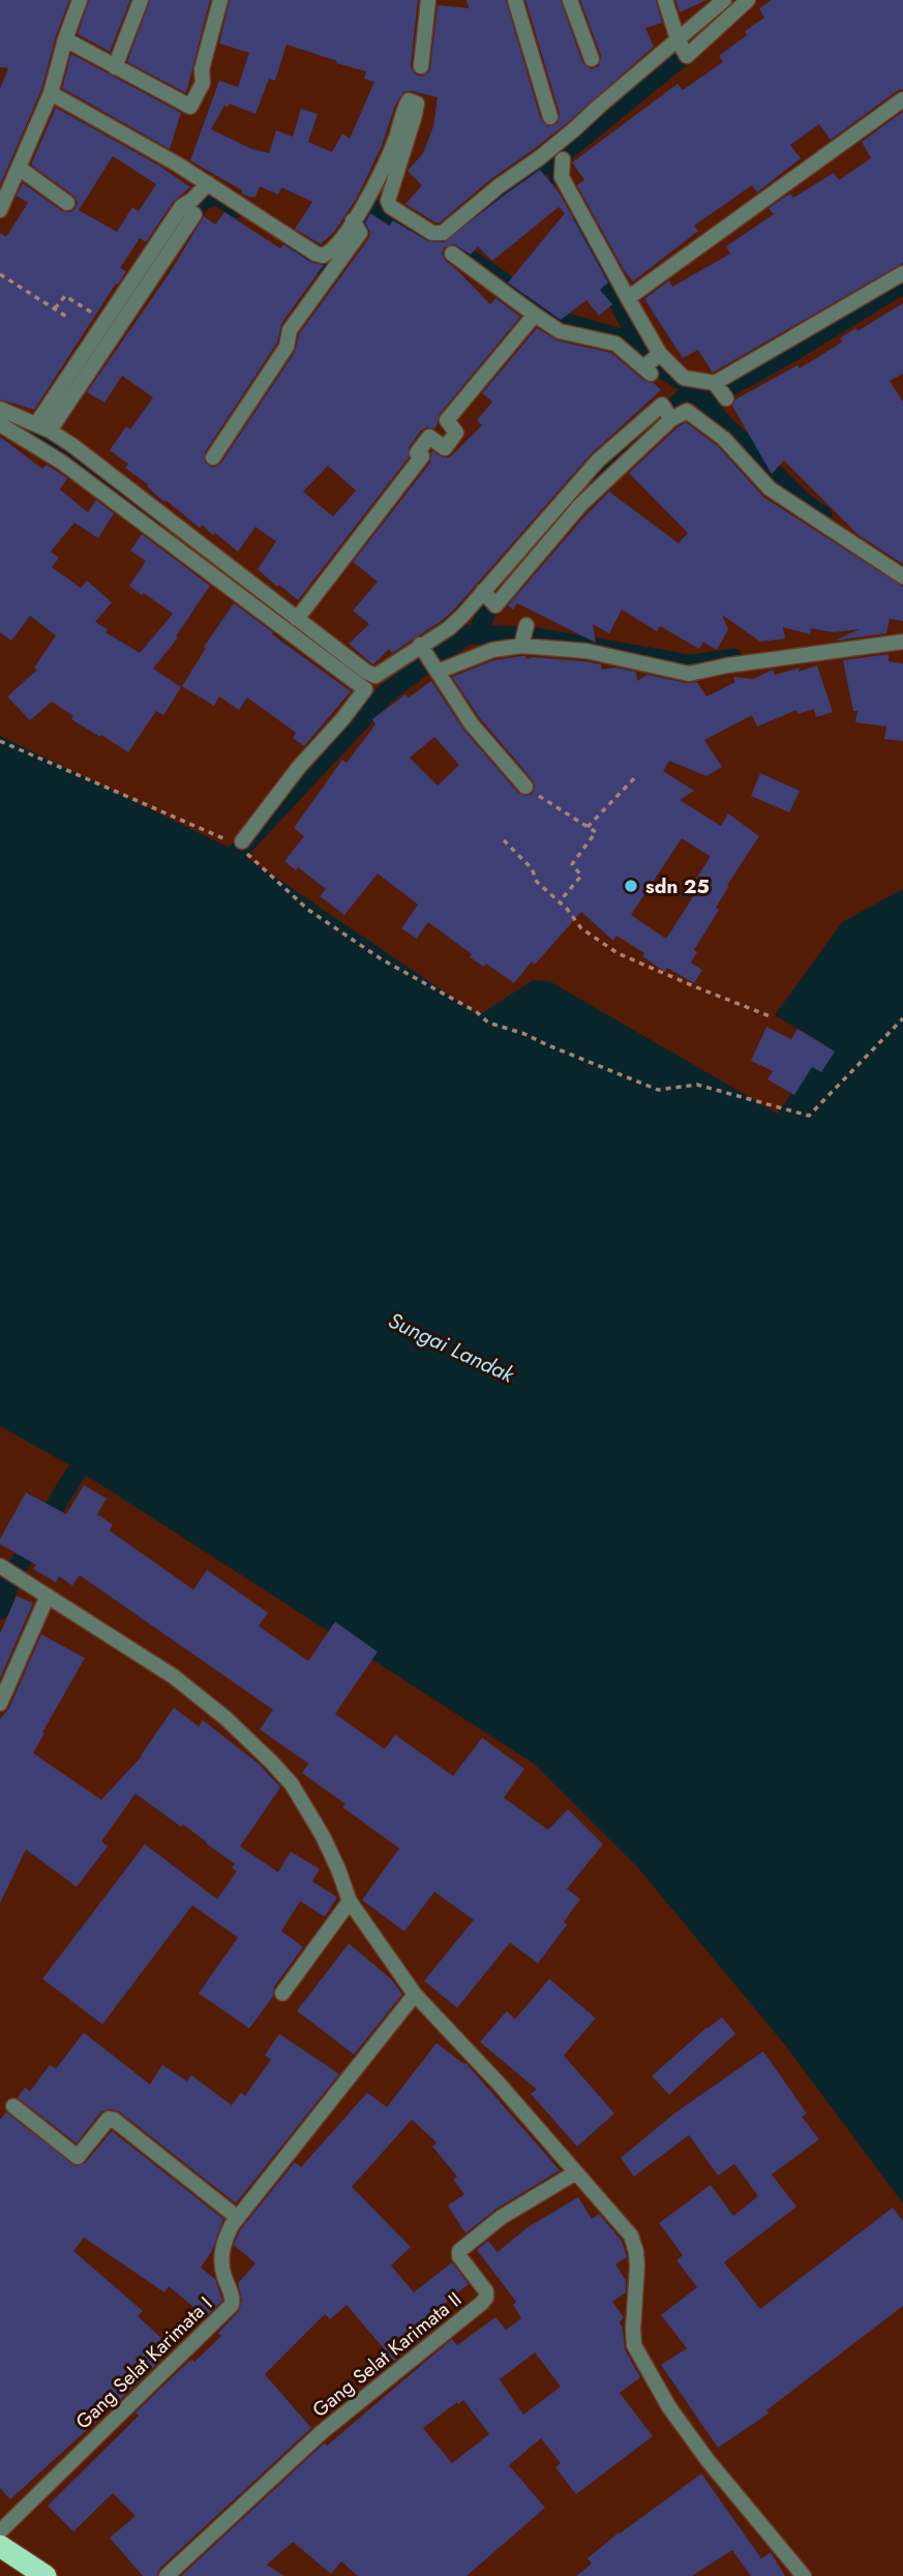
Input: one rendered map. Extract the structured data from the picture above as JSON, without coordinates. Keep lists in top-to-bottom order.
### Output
{
  "streets": {
    "street": ["Gang Selat Karimata II", "Gang Selat Karimata I"]
  },
  "water": ["Sungai Landak"],
  "places": ["sdn 25"]
}
